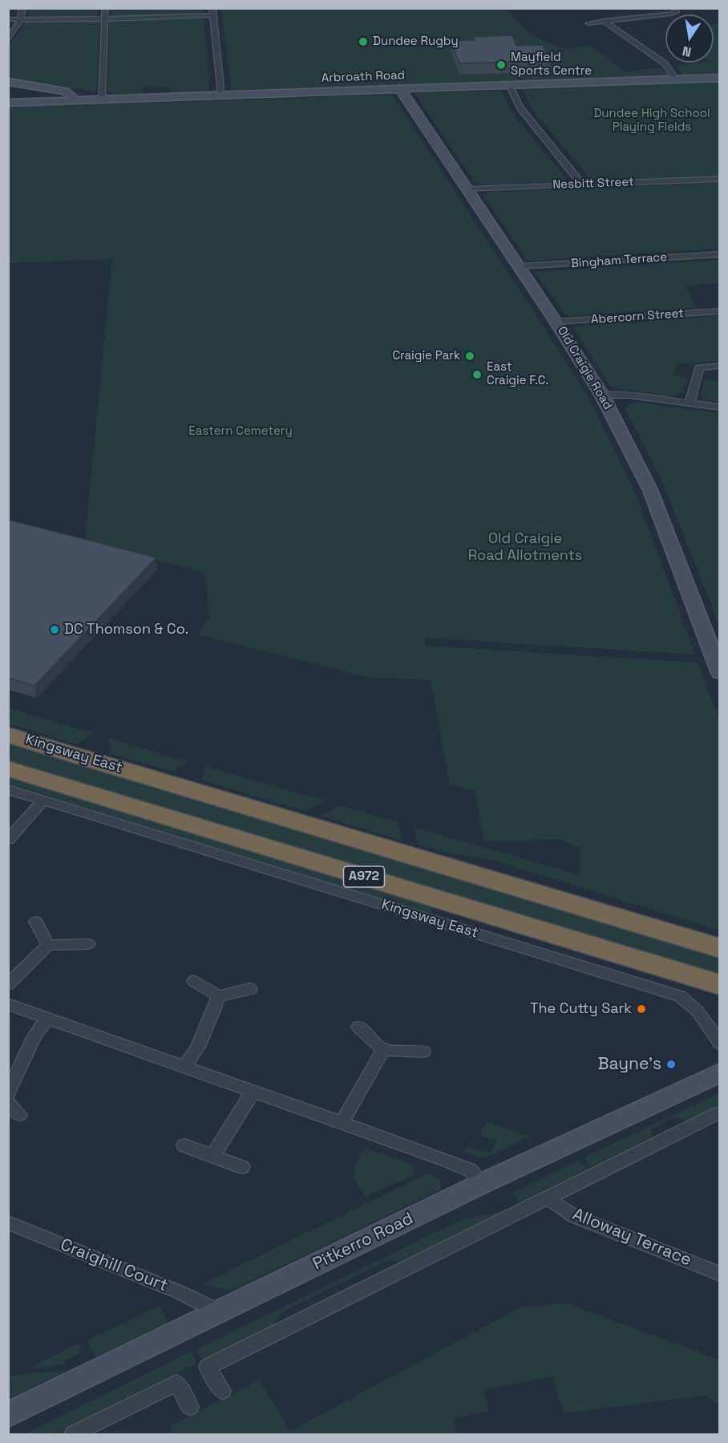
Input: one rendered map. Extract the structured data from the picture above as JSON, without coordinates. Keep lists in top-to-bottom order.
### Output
{
  "streets": {
    "highway": ["Kingsway East", "A972"],
    "street": [
      "Arbroath Road",
      "Nesbitt Street",
      "Bingham Terrace",
      "Abercorn Street",
      "Old Craigie Road",
      "Alloway Terrace",
      "Pitkerro Road",
      "Craighill Court"
    ]
  },
  "crossings": [
    ["Arbroath Road", "Old Craigie Road"],
    ["Nesbitt Street", "Old Craigie Road"],
    ["Bingham Terrace", "Old Craigie Road"],
    ["Abercorn Street", "Old Craigie Road"],
    ["Pitkerro Road", "Craighill Court"]
  ],
  "parks": ["Dundee High School Playing Fields", "Eastern Cemetery", "Old Craigie Road Allotments"],
  "places": [
    "Dundee Rugby",
    "Mayfield Sports Centre",
    "Craigie Park",
    "East Craigie F.C.",
    "DC Thomson & Co.",
    "The Cutty Sark",
    "Bayne's"
  ],
  "north": "bottom"
}
